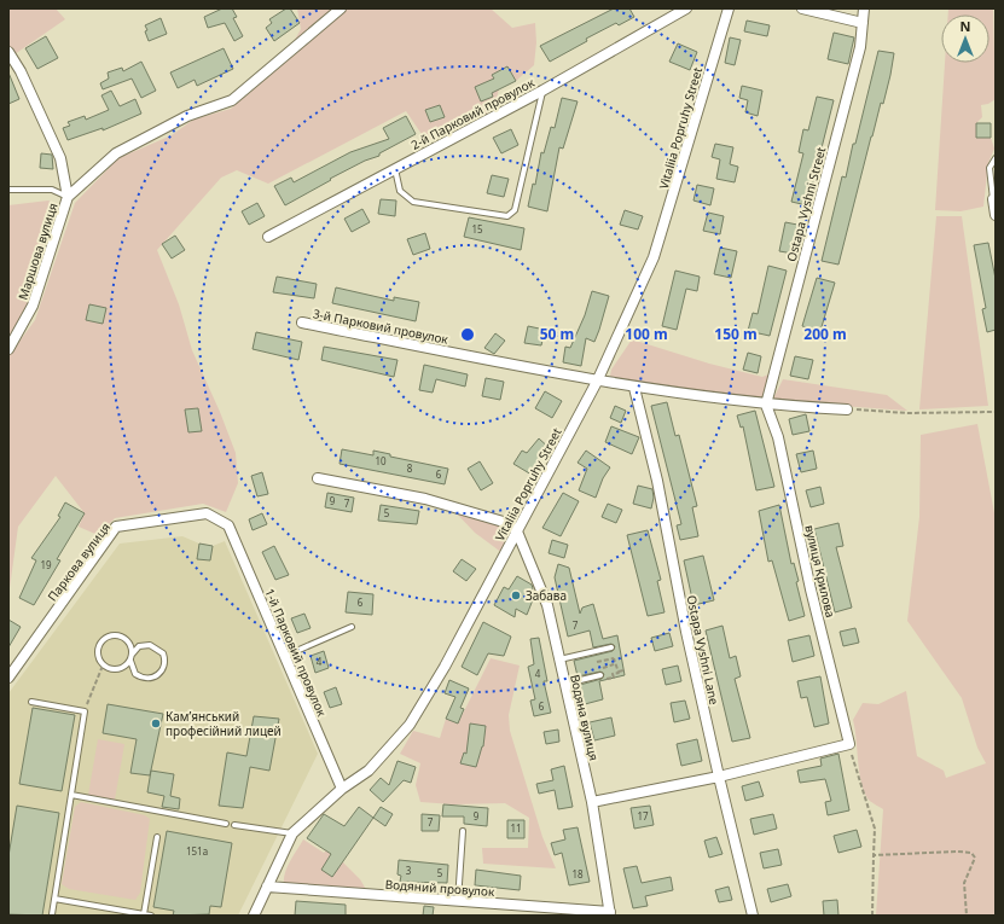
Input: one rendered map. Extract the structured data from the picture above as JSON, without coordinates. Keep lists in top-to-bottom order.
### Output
{
  "streets": {
    "street": [
      "2-й Парковий провулок",
      "Vitaliia Popruhy Street",
      "Ostapa Vyshni Street",
      "Маршова вулиця",
      "3-й Парковий провулок",
      "Паркова вулиця",
      "вулиця Крилова",
      "Ostapa Vyshni Lane",
      "1-й Парковий провулок",
      "Водяна вулиця",
      "Водяний провулок"
    ]
  },
  "crossings": [
    ["Vitaliia Popruhy Street", "3-й Парковий провулок"],
    ["Vitaliia Popruhy Street", "1-й Парковий провулок"],
    ["Vitaliia Popruhy Street", "Водяна вулиця"],
    ["Vitaliia Popruhy Street", "Водяний провулок"],
    ["Ostapa Vyshni Street", "3-й Парковий провулок"],
    ["Ostapa Vyshni Street", "вулиця Крилова"],
    ["3-й Парковий провулок", "вулиця Крилова"],
    ["3-й Парковий провулок", "Ostapa Vyshni Lane"],
    ["Паркова вулиця", "1-й Парковий провулок"],
    ["Водяна вулиця", "Водяний провулок"]
  ],
  "places": ["Забава", "Кам’янський професійний лицей"],
  "house_numbers": [
    "15",
    "10",
    "8",
    "6",
    "9",
    "7",
    "5",
    "19",
    "6",
    "7",
    "4",
    "4",
    "6",
    "9",
    "17",
    "7",
    "11",
    "151а",
    "3",
    "5",
    "18"
  ],
  "north": "top",
  "rings": [
    "50 m",
    "100 m",
    "150 m",
    "200 m"
  ]
}
